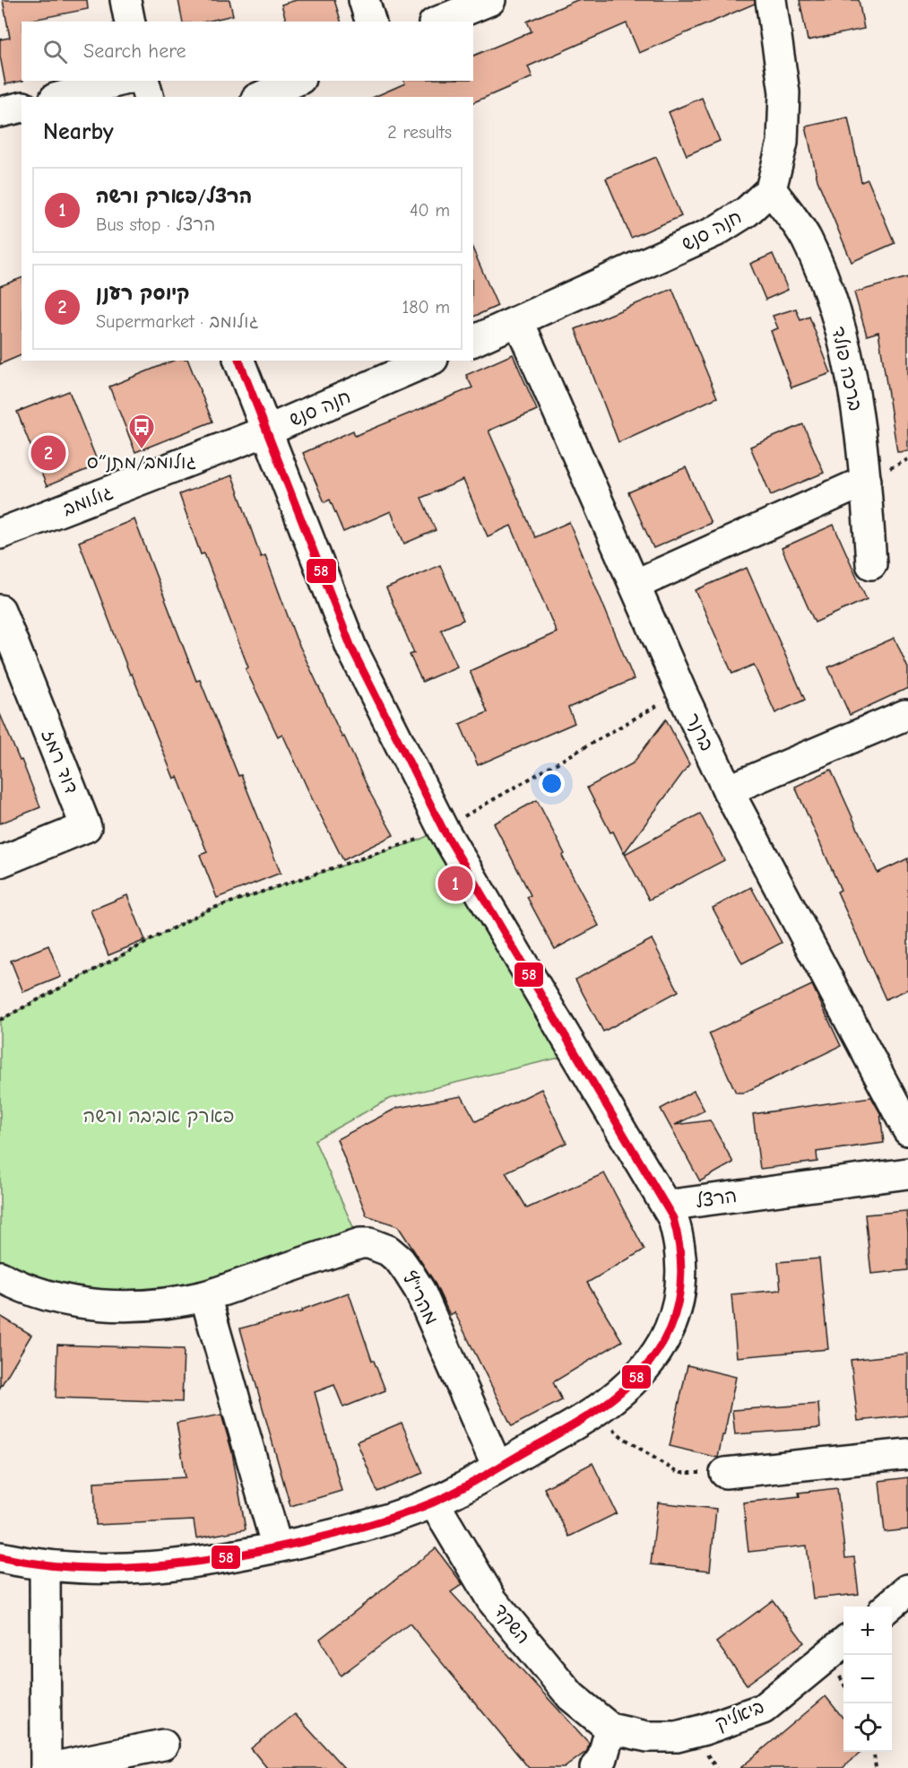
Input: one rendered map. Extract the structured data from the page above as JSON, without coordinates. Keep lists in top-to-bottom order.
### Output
{
  "streets": {
    "street": [
      "חנה סנש",
      "ברכה פולד",
      "גולומב",
      "ברנר",
      "דוד רמז",
      "הרצל",
      "מהרי\"ץ",
      "השקד",
      "ביאליק"
    ]
  },
  "crossings": [
    ["חנה סנש", "ברכה פולד"],
    ["חנה סנש", "גולומב"],
    ["חנה סנש", "ברנר"],
    ["השקד", "ביאליק"]
  ],
  "parks": ["פארק אביבה ורשה"],
  "places": {
    "bus stop": ["גולומב/מתנ״ס"]
  },
  "lines": ["transit line 58"],
  "page": {
    "search": "Search here",
    "heading": ["Nearby", "2 results"],
    "list": [
      {
        "mark": "1",
        "name": "הרצל/פארק ורשה",
        "note": "Bus stop · הרצל",
        "value": "40 m"
      },
      {
        "mark": "2",
        "name": "קיוסק רענן",
        "note": "Supermarket · גולומב",
        "value": "180 m"
      }
    ],
    "pins": ["2", "1"],
    "map_buttons": ["+", "−"]
  }
}
